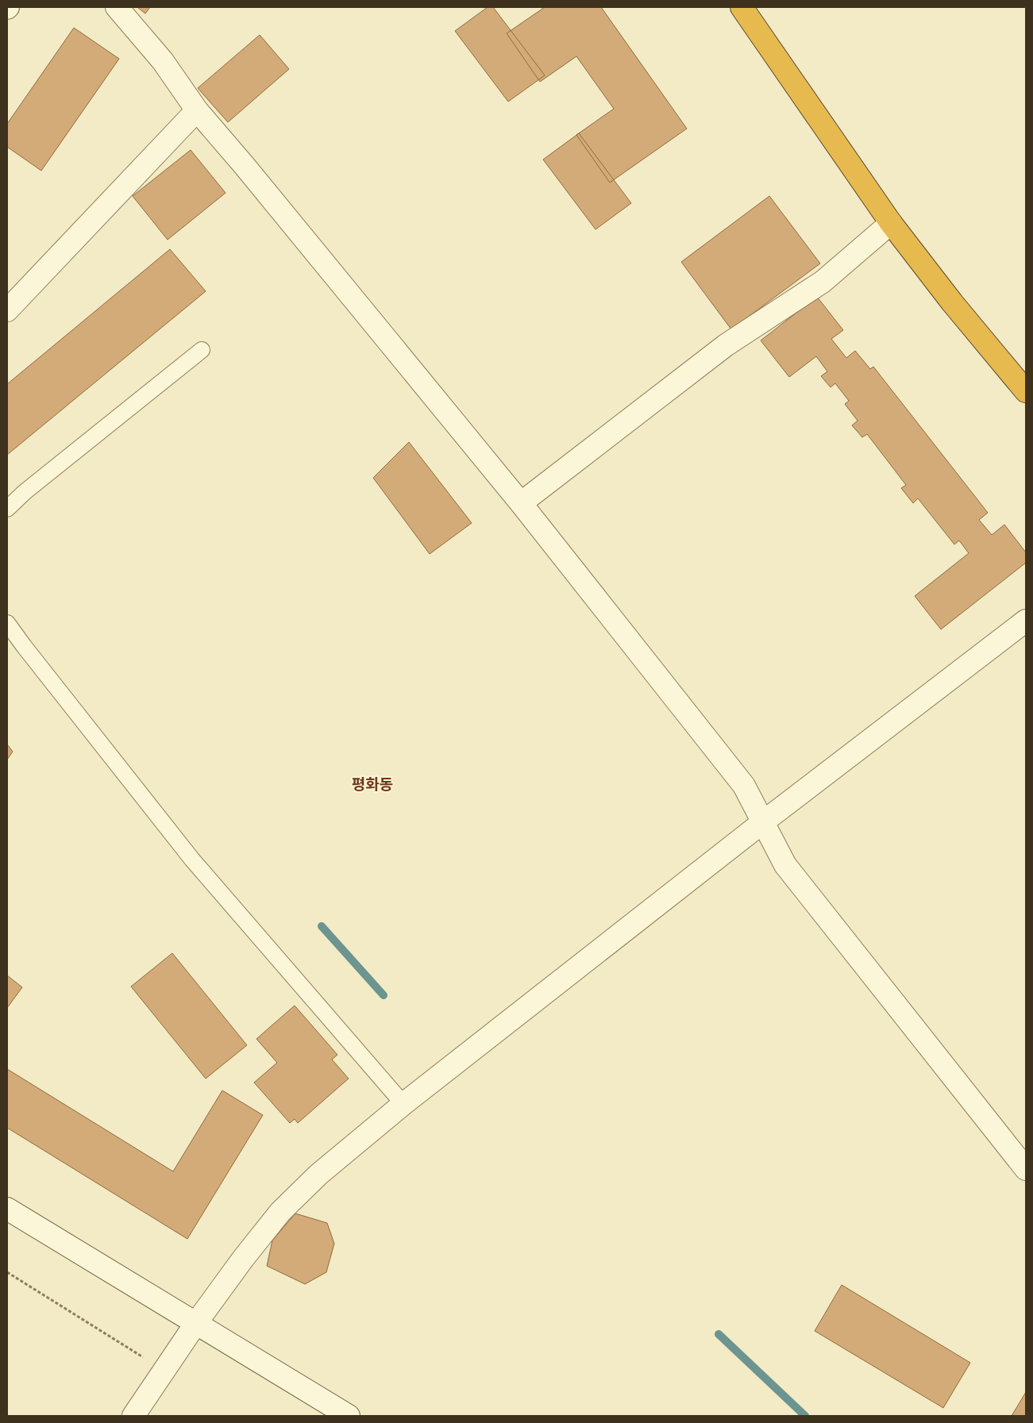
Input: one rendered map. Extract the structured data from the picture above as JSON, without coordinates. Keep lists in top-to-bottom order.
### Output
{
  "districts": ["평화동"]
}
